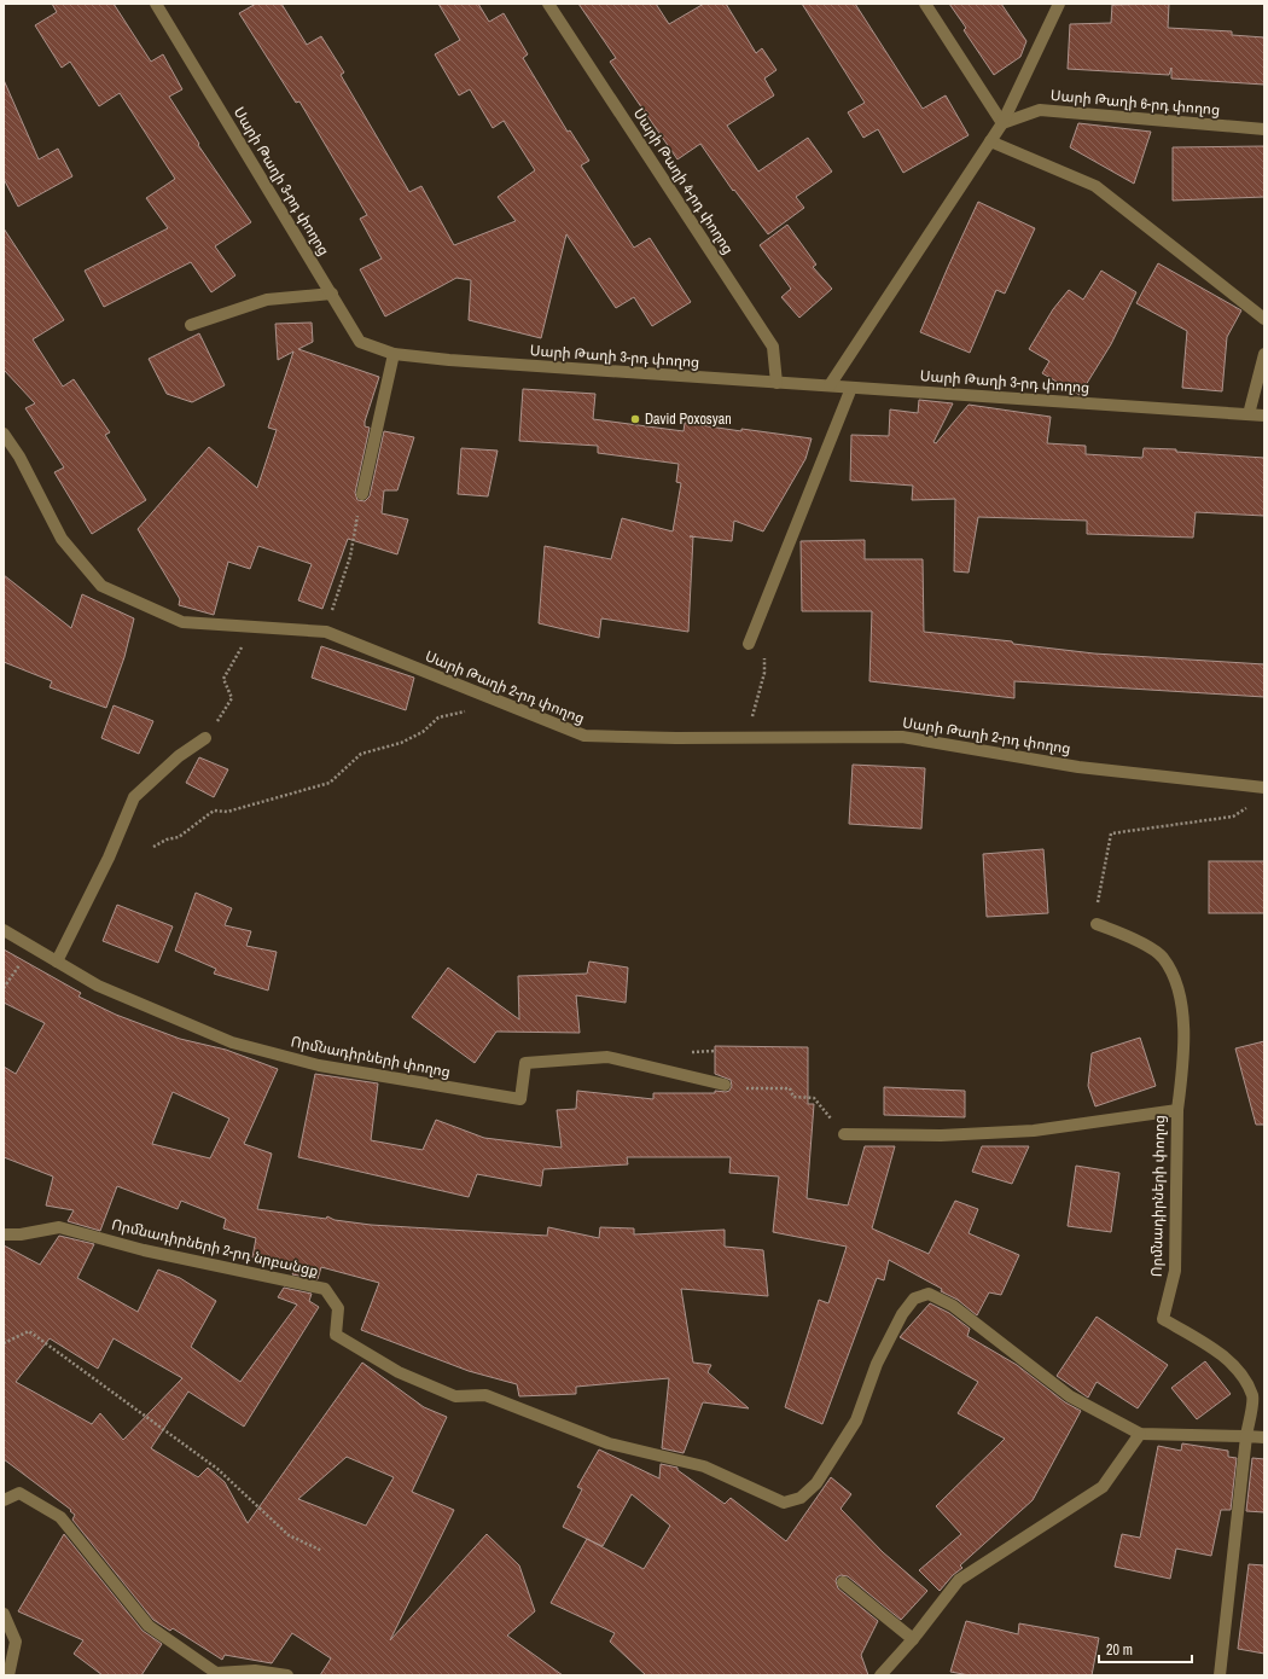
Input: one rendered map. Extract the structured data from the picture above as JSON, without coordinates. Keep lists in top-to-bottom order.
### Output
{
  "streets": {
    "street": [
      "Սարի Թաղի 6-րդ փողոց",
      "Սարի Թաղի 3-րդ փողոց",
      "Սարի Թաղի 4-րդ փողոց",
      "Սարի Թաղի 2-րդ փողոց",
      "Որմնադիրների փողոց",
      "Որմնադիրների 2-րդ նրբանցք"
    ]
  },
  "crossings": [
    ["Սարի Թաղի 3-րդ փողոց", "Սարի Թաղի 4-րդ փողոց"]
  ],
  "places": ["David Poxosyan"],
  "scale_bar": "20 m"
}
